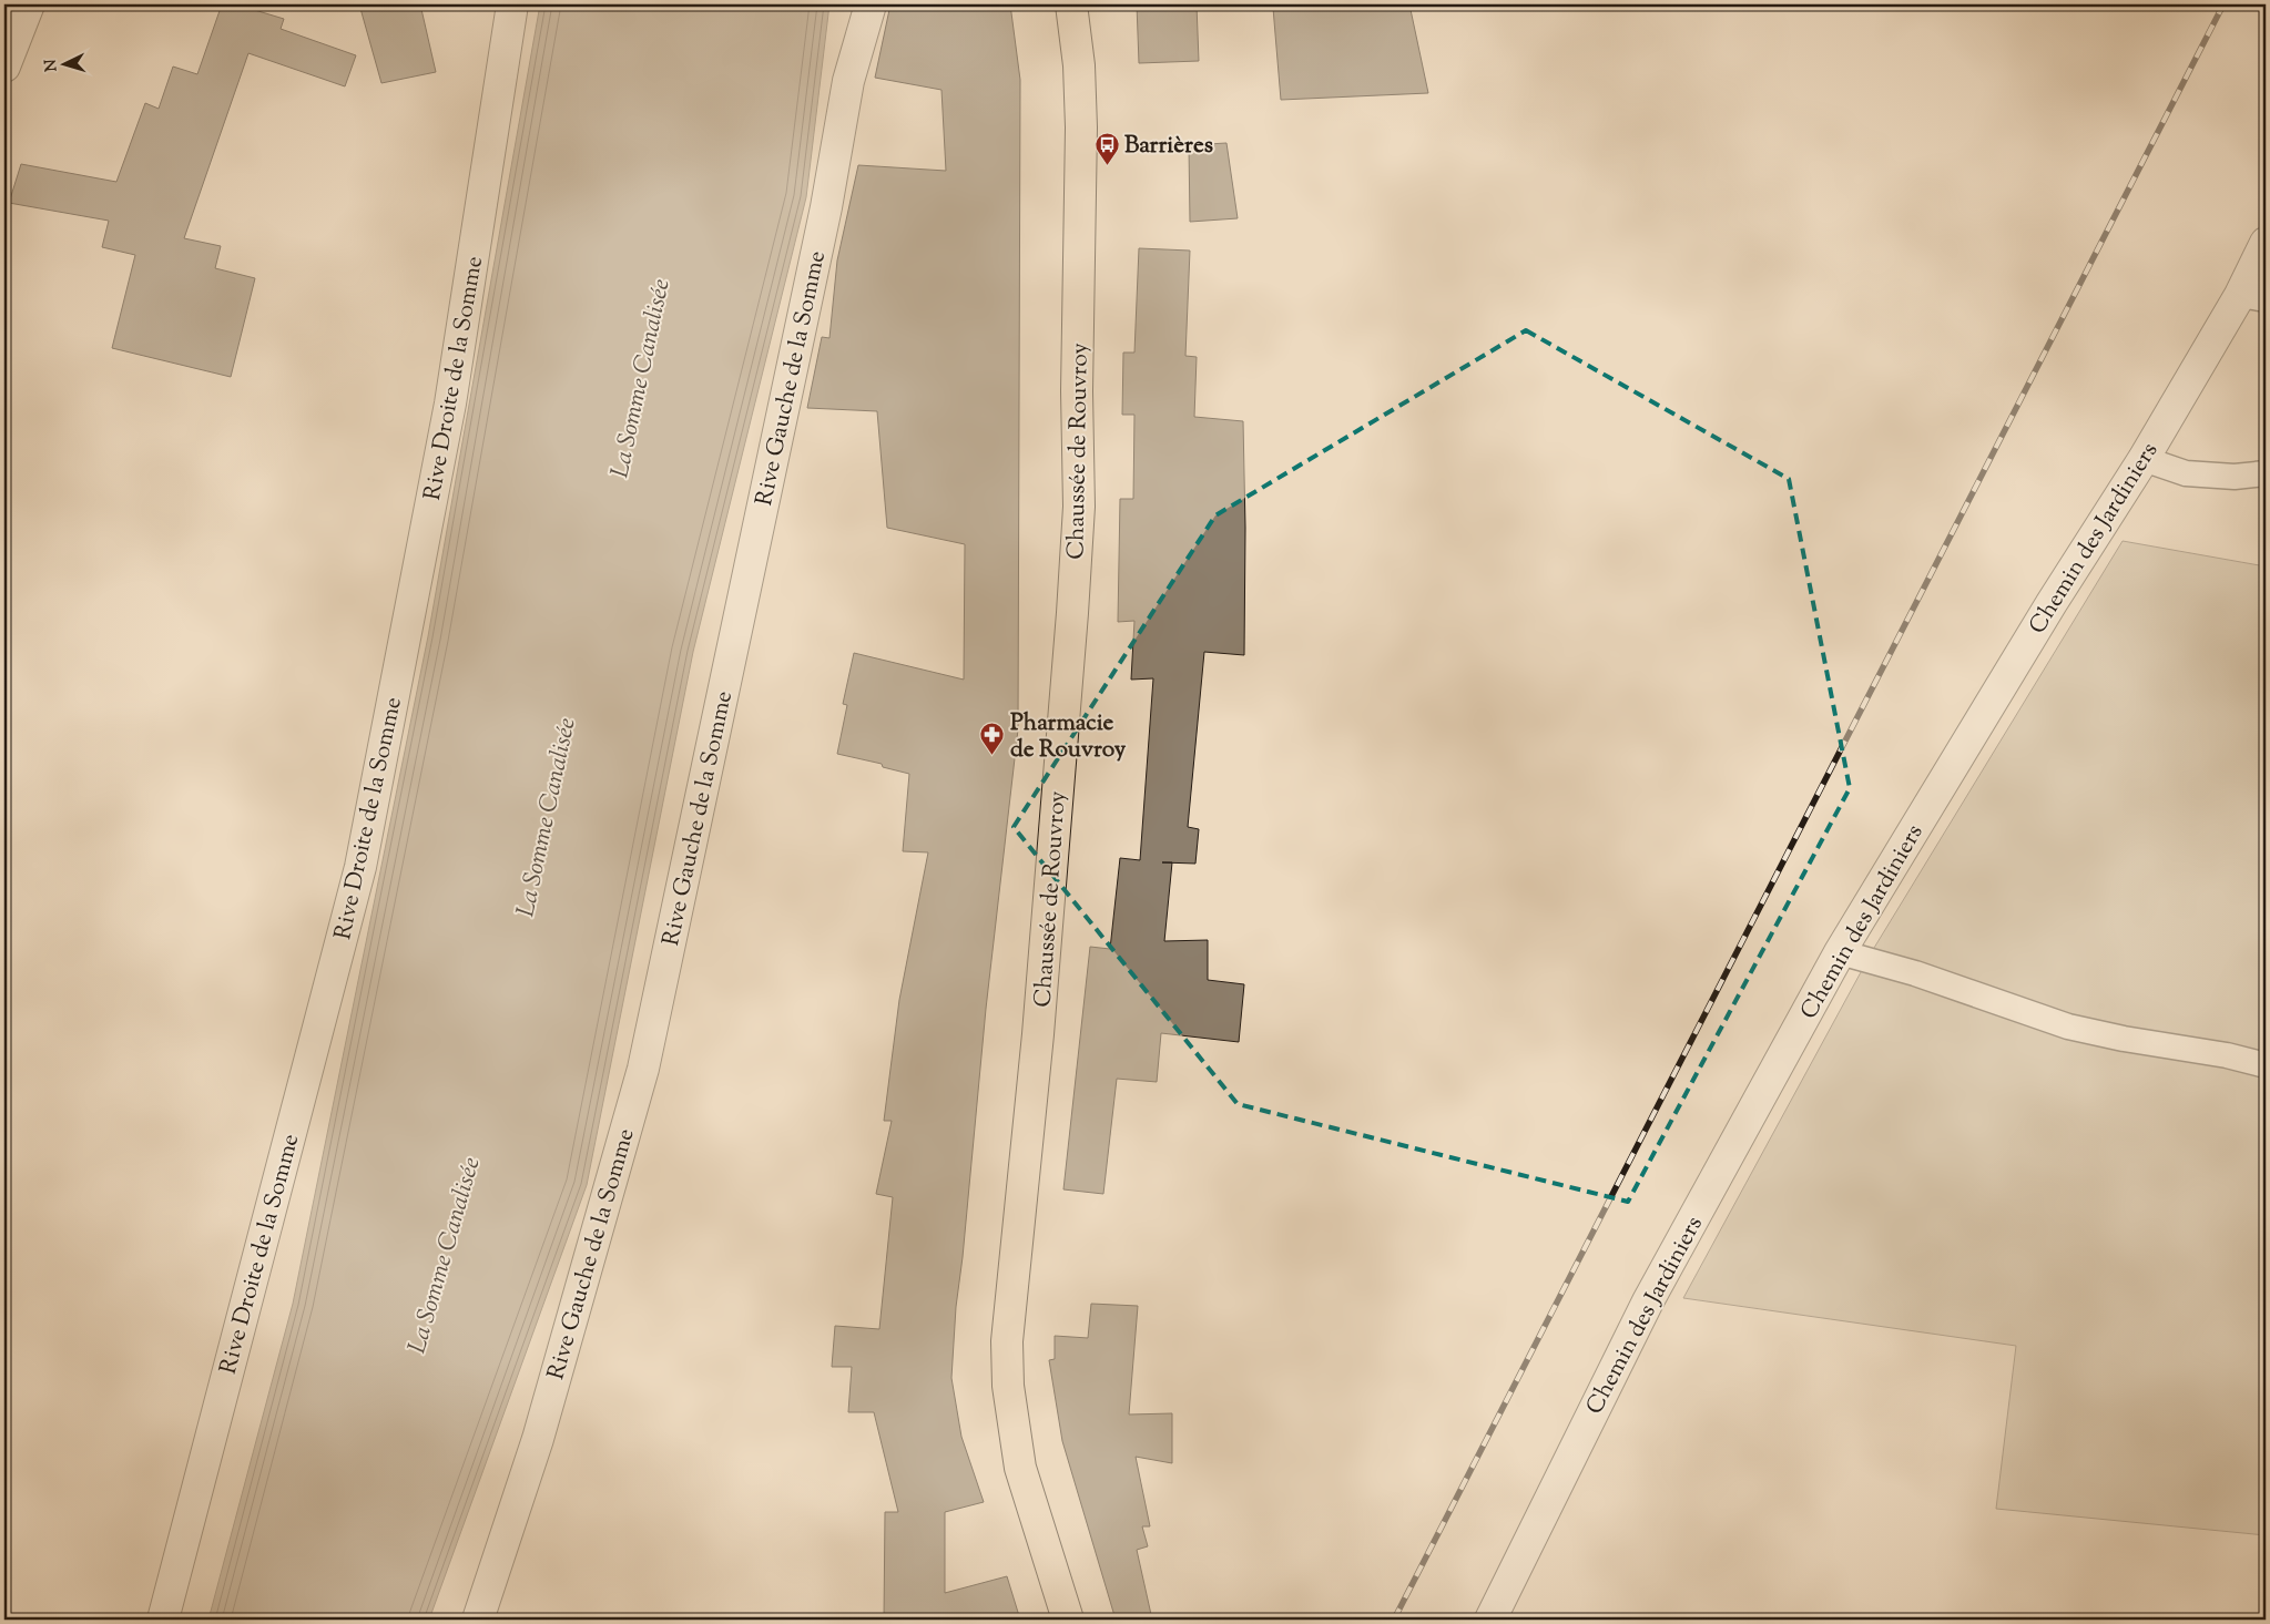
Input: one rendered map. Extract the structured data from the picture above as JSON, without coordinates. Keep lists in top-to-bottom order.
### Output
{
  "streets": {
    "main road": ["Chaussée de Rouvroy"],
    "street": ["Rive Droite de la Somme", "Rive Gauche de la Somme", "Chemin des Jardiniers"]
  },
  "water": ["La Somme Canalisée"],
  "places": {
    "bus stop": ["Barrières"],
    "pharmacy": ["Pharmacie de Rouvroy"]
  },
  "north": "left"
}
